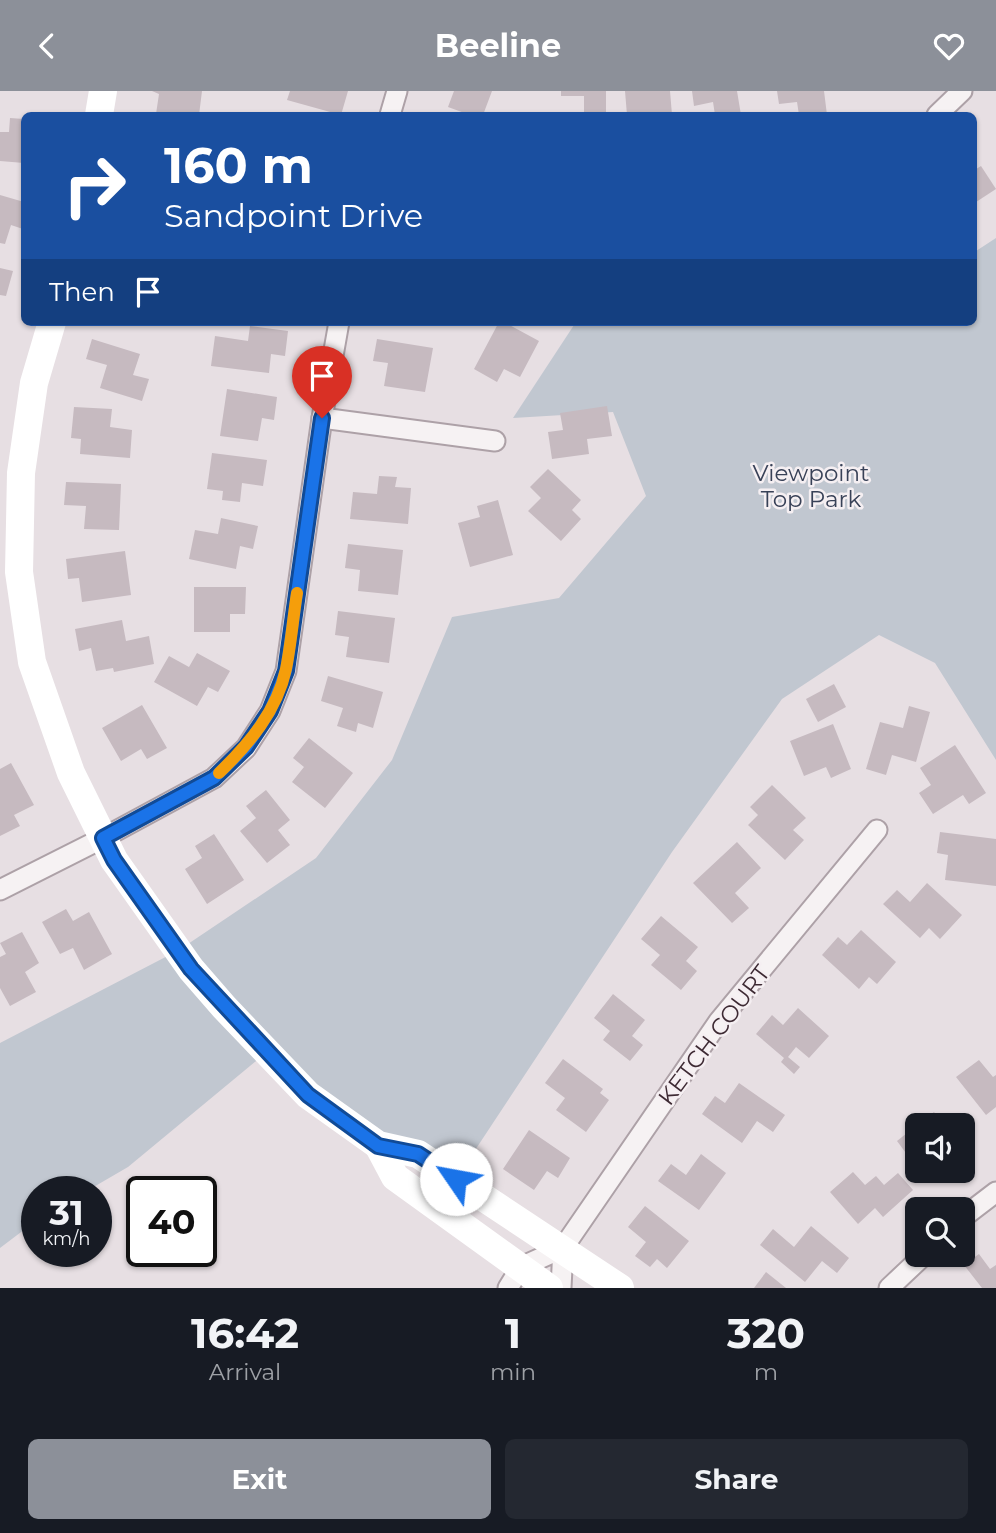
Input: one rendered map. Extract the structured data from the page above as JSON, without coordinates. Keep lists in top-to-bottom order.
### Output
{
  "streets": {
    "street": ["KETCH COURT"]
  },
  "parks": ["Viewpoint Top Park"],
  "page": {
    "header": "Beeline",
    "turn": ["160 m", "Sandpoint Drive"],
    "then": "Then",
    "speed": "31 km/h",
    "limit": "40",
    "eta": [
      "16:42",
      "Arrival",
      "1",
      "min",
      "320",
      "m"
    ],
    "buttons": ["Exit", "Share"]
  }
}
